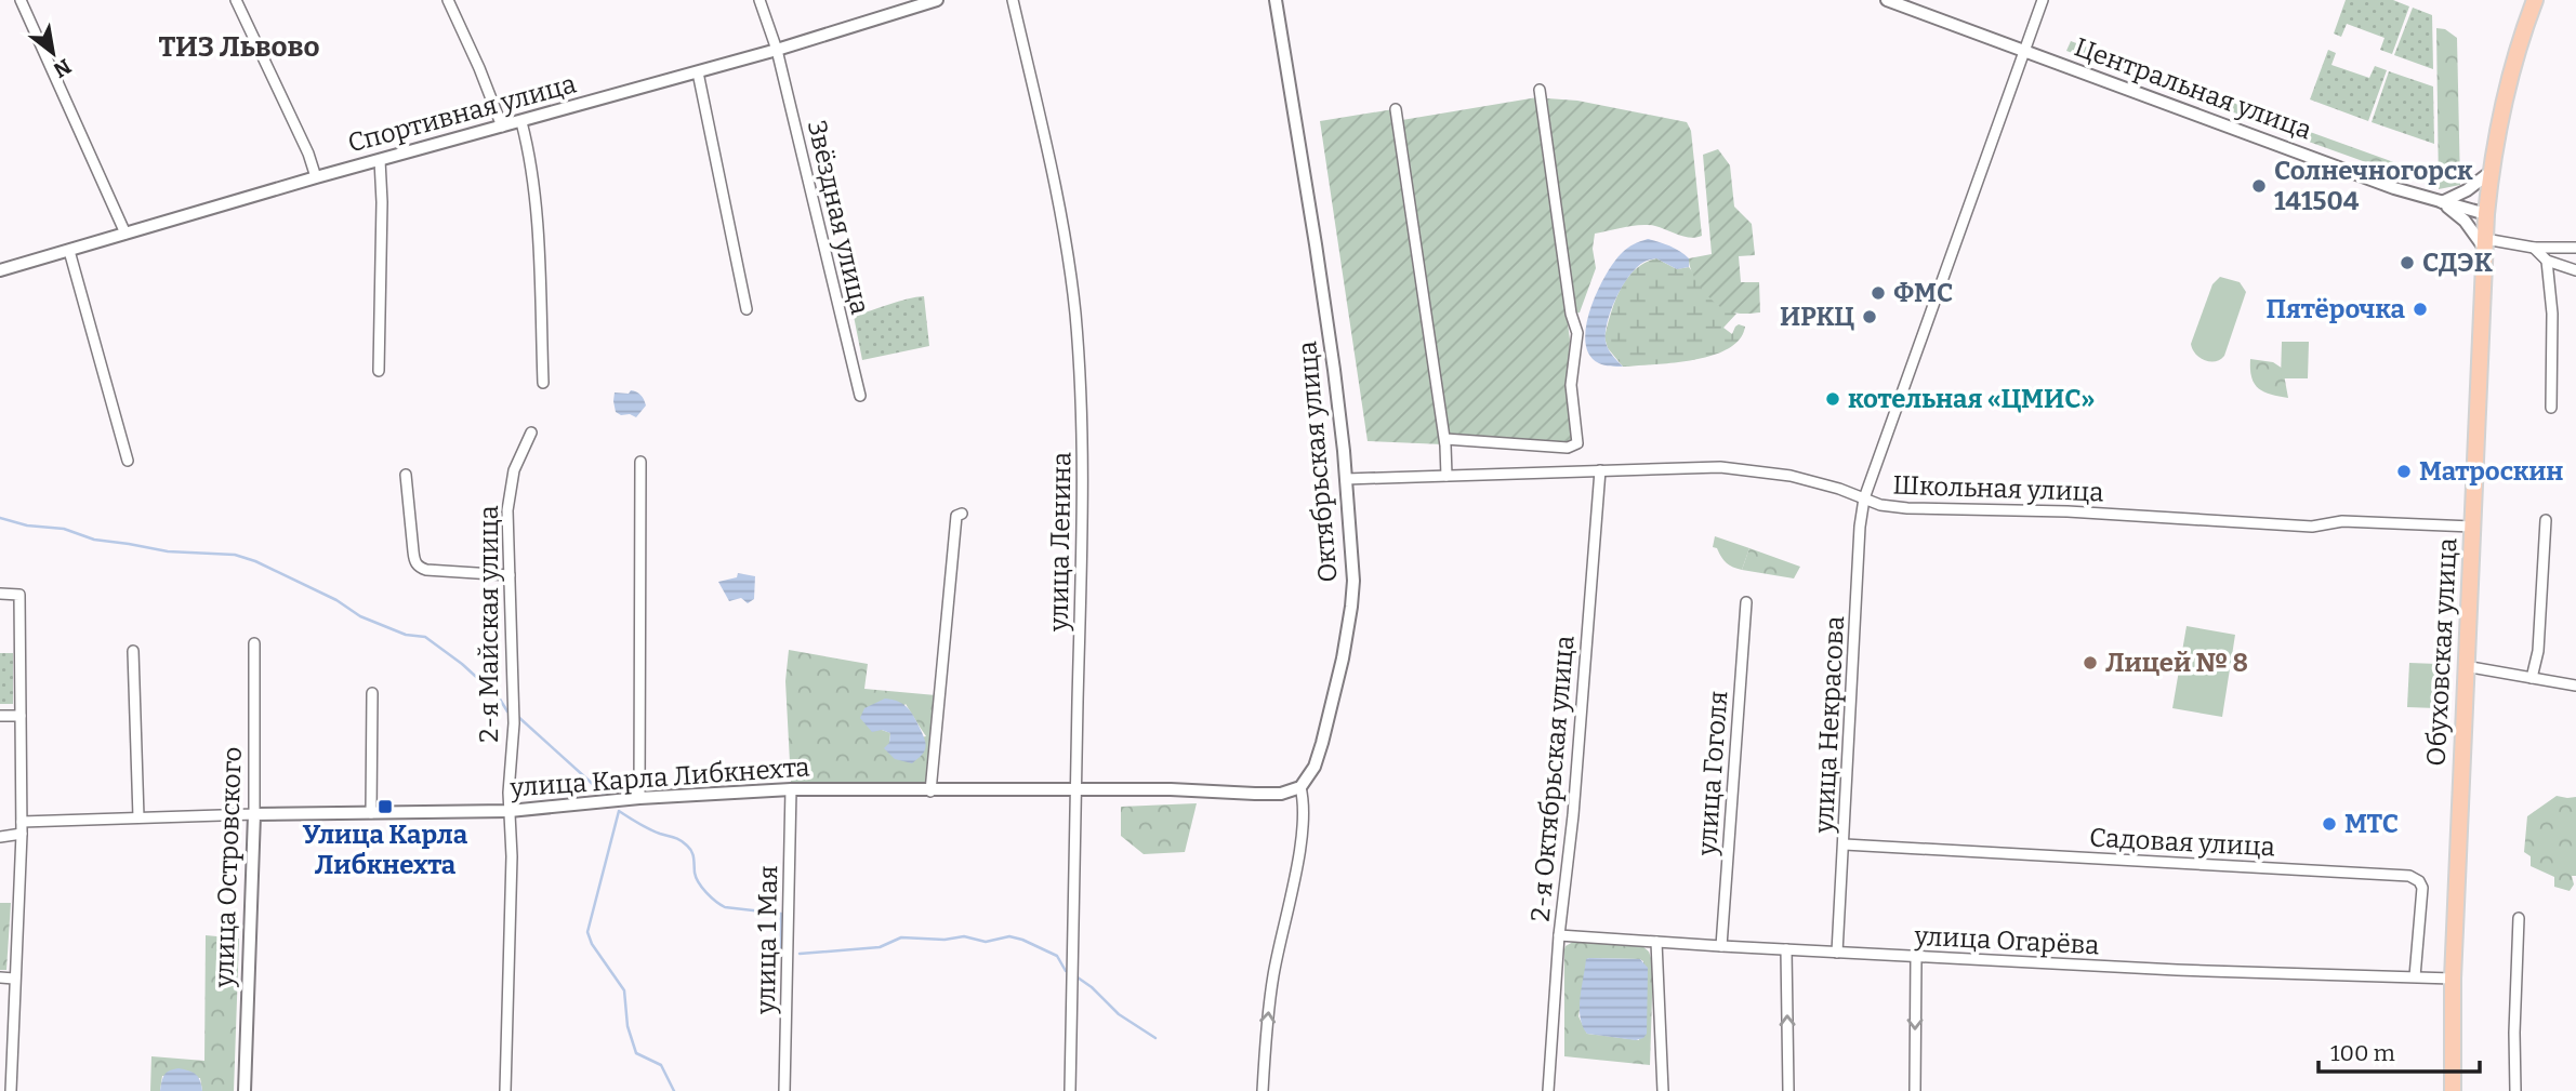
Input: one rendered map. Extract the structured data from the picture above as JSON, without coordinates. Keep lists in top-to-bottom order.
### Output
{
  "streets": {
    "main road": ["Обуховская улица"],
    "street": [
      "Центральная улица",
      "Спортивная улица",
      "Звёздная улица",
      "Октябрьская улица",
      "Школьная улица",
      "улица Ленина",
      "2-я Майская улица",
      "улица Некрасова",
      "улица Гоголя",
      "улица Карла Либкнехта",
      "2-я Октябрьская улица",
      "Садовая улица",
      "улица Островского",
      "улица 1 Мая",
      "улица Огарёва"
    ]
  },
  "crossings": [
    ["Центральная улица", "Обуховская улица"],
    ["Центральная улица", "улица Некрасова"],
    ["Спортивная улица", "Звёздная улица"],
    ["Октябрьская улица", "Школьная улица"],
    ["Октябрьская улица", "улица Карла Либкнехта"],
    ["Школьная улица", "Обуховская улица"],
    ["Школьная улица", "улица Некрасова"],
    ["Школьная улица", "2-я Октябрьская улица"],
    ["улица Ленина", "улица Карла Либкнехта"],
    ["2-я Майская улица", "улица Карла Либкнехта"],
    ["Обуховская улица", "улица Огарёва"],
    ["улица Некрасова", "Садовая улица"],
    ["улица Некрасова", "улица Огарёва"],
    ["улица Гоголя", "улица Огарёва"],
    ["улица Карла Либкнехта", "улица Островского"],
    ["улица Карла Либкнехта", "улица 1 Мая"],
    ["2-я Октябрьская улица", "улица Огарёва"],
    ["Садовая улица", "улица Огарёва"]
  ],
  "districts": ["ТИЗ Львово"],
  "places": {
    "other": [
      "Солнечногорск 141504",
      "СДЭК",
      "ФМС",
      "Пятёрочка",
      "ИРКЦ",
      "котельная «ЦМИС»",
      "Матроскин",
      "Лицей № 8",
      "МТС"
    ],
    "transit": ["Улица Карла Либкнехта"]
  },
  "scale_bar": "100 m",
  "north": "bottom right"
}
